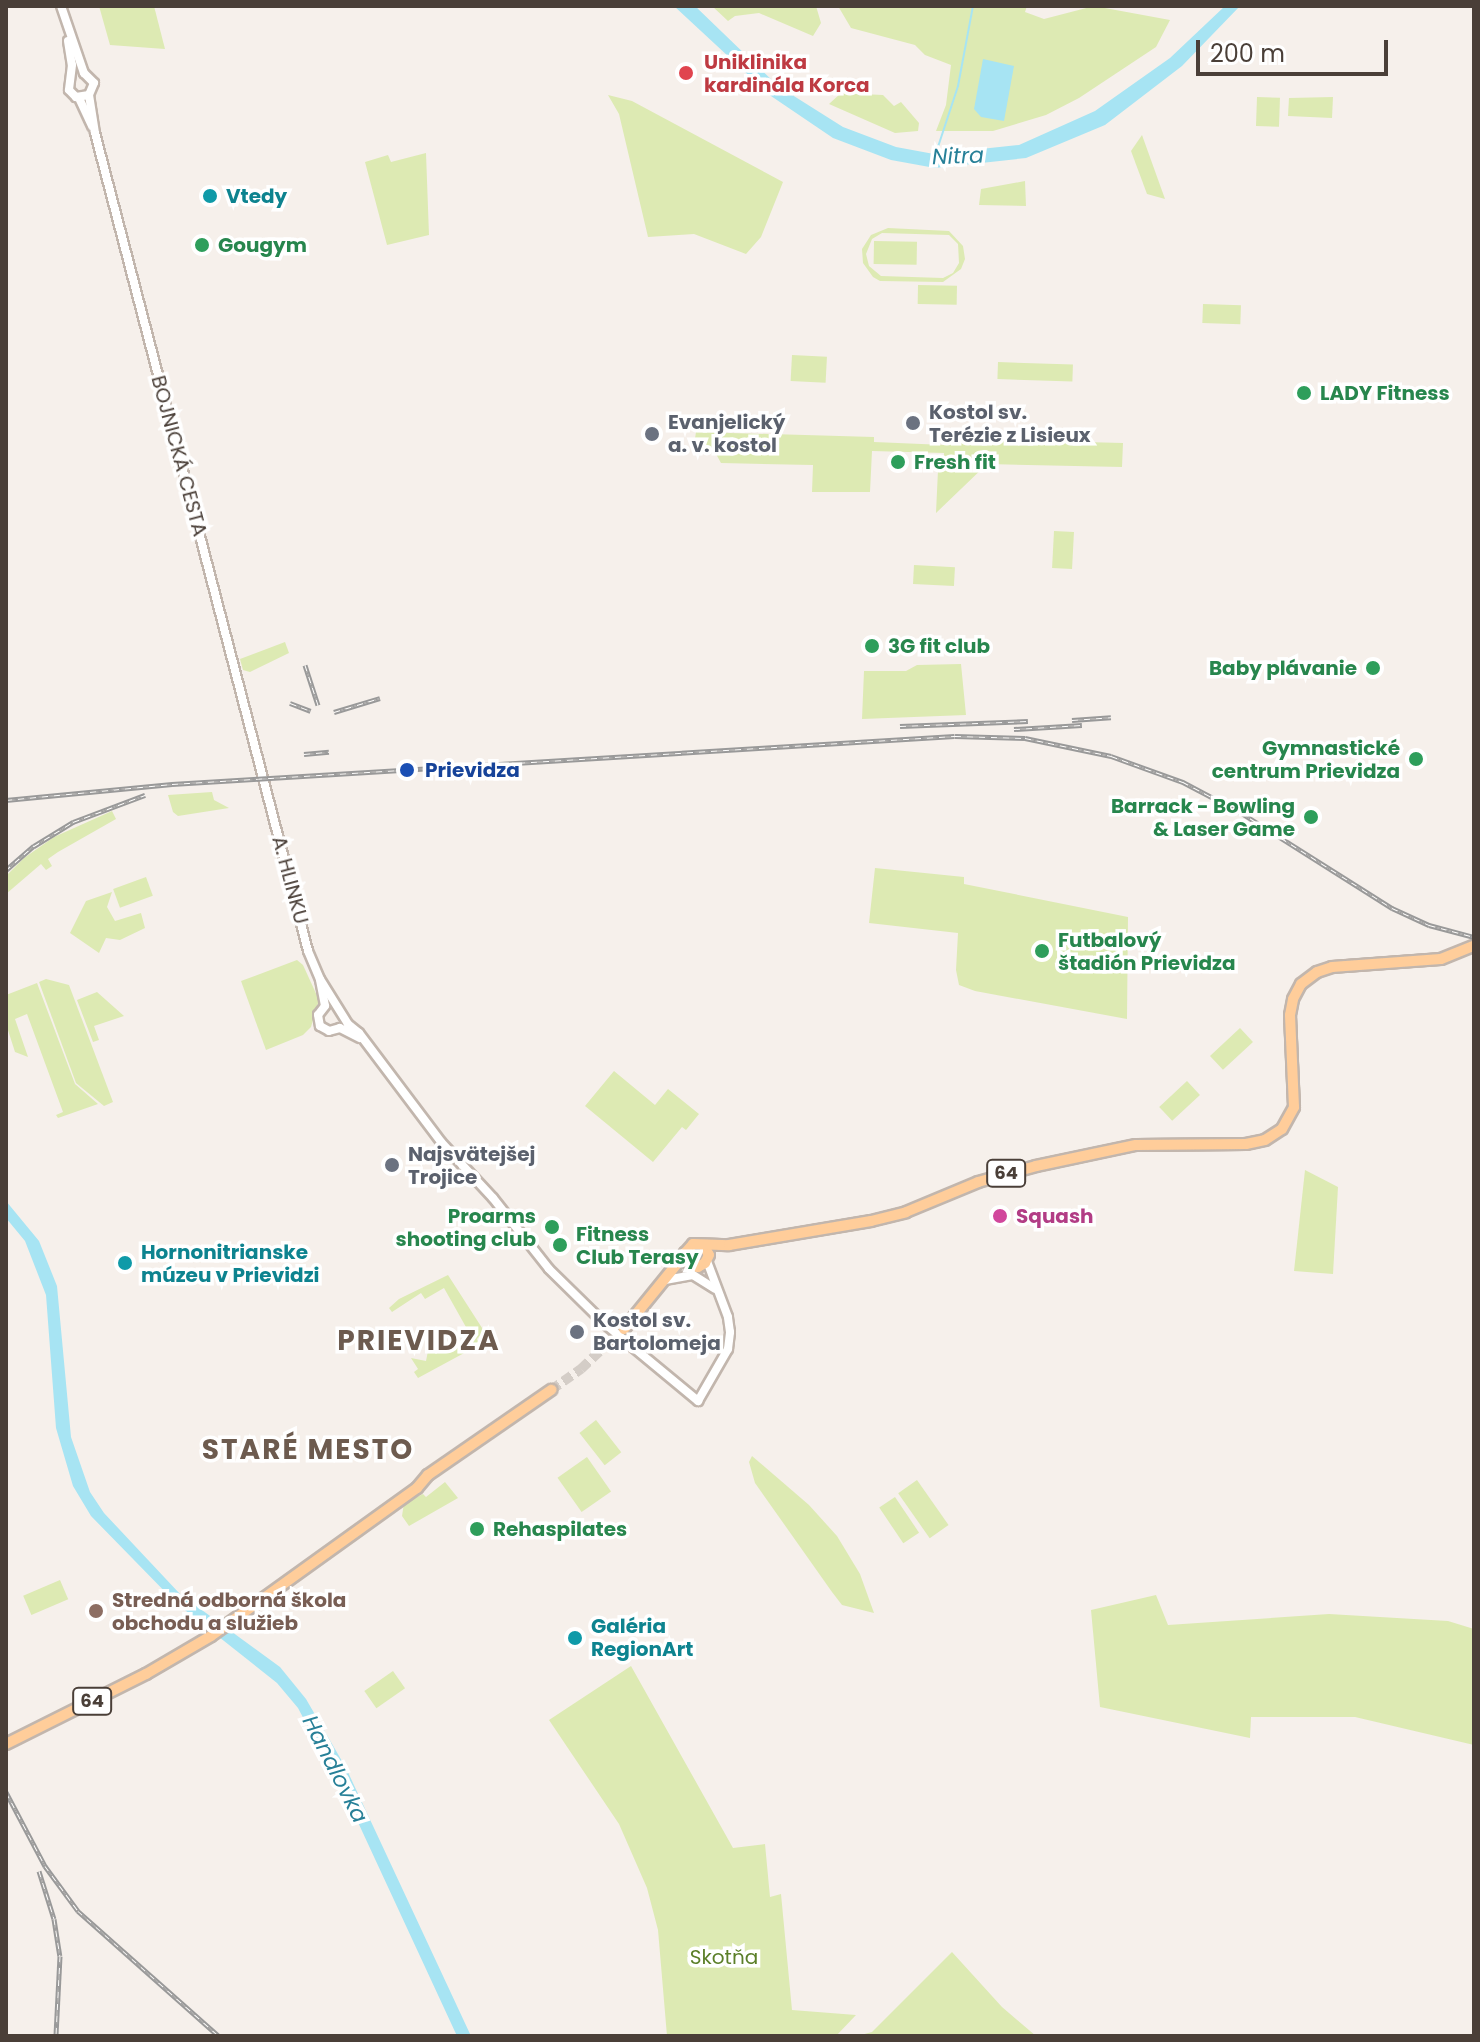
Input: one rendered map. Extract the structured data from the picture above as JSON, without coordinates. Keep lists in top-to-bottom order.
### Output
{
  "streets": {
    "main road": ["64"],
    "street": ["BOJNICKÁ CESTA", "A. HLINKU"]
  },
  "crossings": [
    ["BOJNICKÁ CESTA", "A. HLINKU"]
  ],
  "districts": ["PRIEVIDZA", "STARÉ MESTO"],
  "water": ["Nitra", "Handlovka"],
  "parks": ["Skotňa"],
  "places": [
    "Uniklinika kardinála Korca",
    "Vtedy",
    "Gougym",
    "LADY Fitness",
    "Kostol sv. Terézie z Lisieux",
    "Evanjelický a. v. kostol",
    "Fresh fit",
    "3G fit club",
    "Baby plávanie",
    "Gymnastické centrum Prievidza",
    "Prievidza",
    "Barrack - Bowling & Laser Game",
    "Futbalový štadión Prievidza",
    "Najsvätejšej Trojice",
    "Squash",
    "Proarms shooting club",
    "Fitness Club Terasy",
    "Hornonitrianske múzeu v Prievidzi",
    "Kostol sv. Bartolomeja",
    "Rehaspilates",
    "Stredná odborná škola obchodu a služieb",
    "Galéria RegionArt"
  ],
  "scale_bar": "200 m"
}
